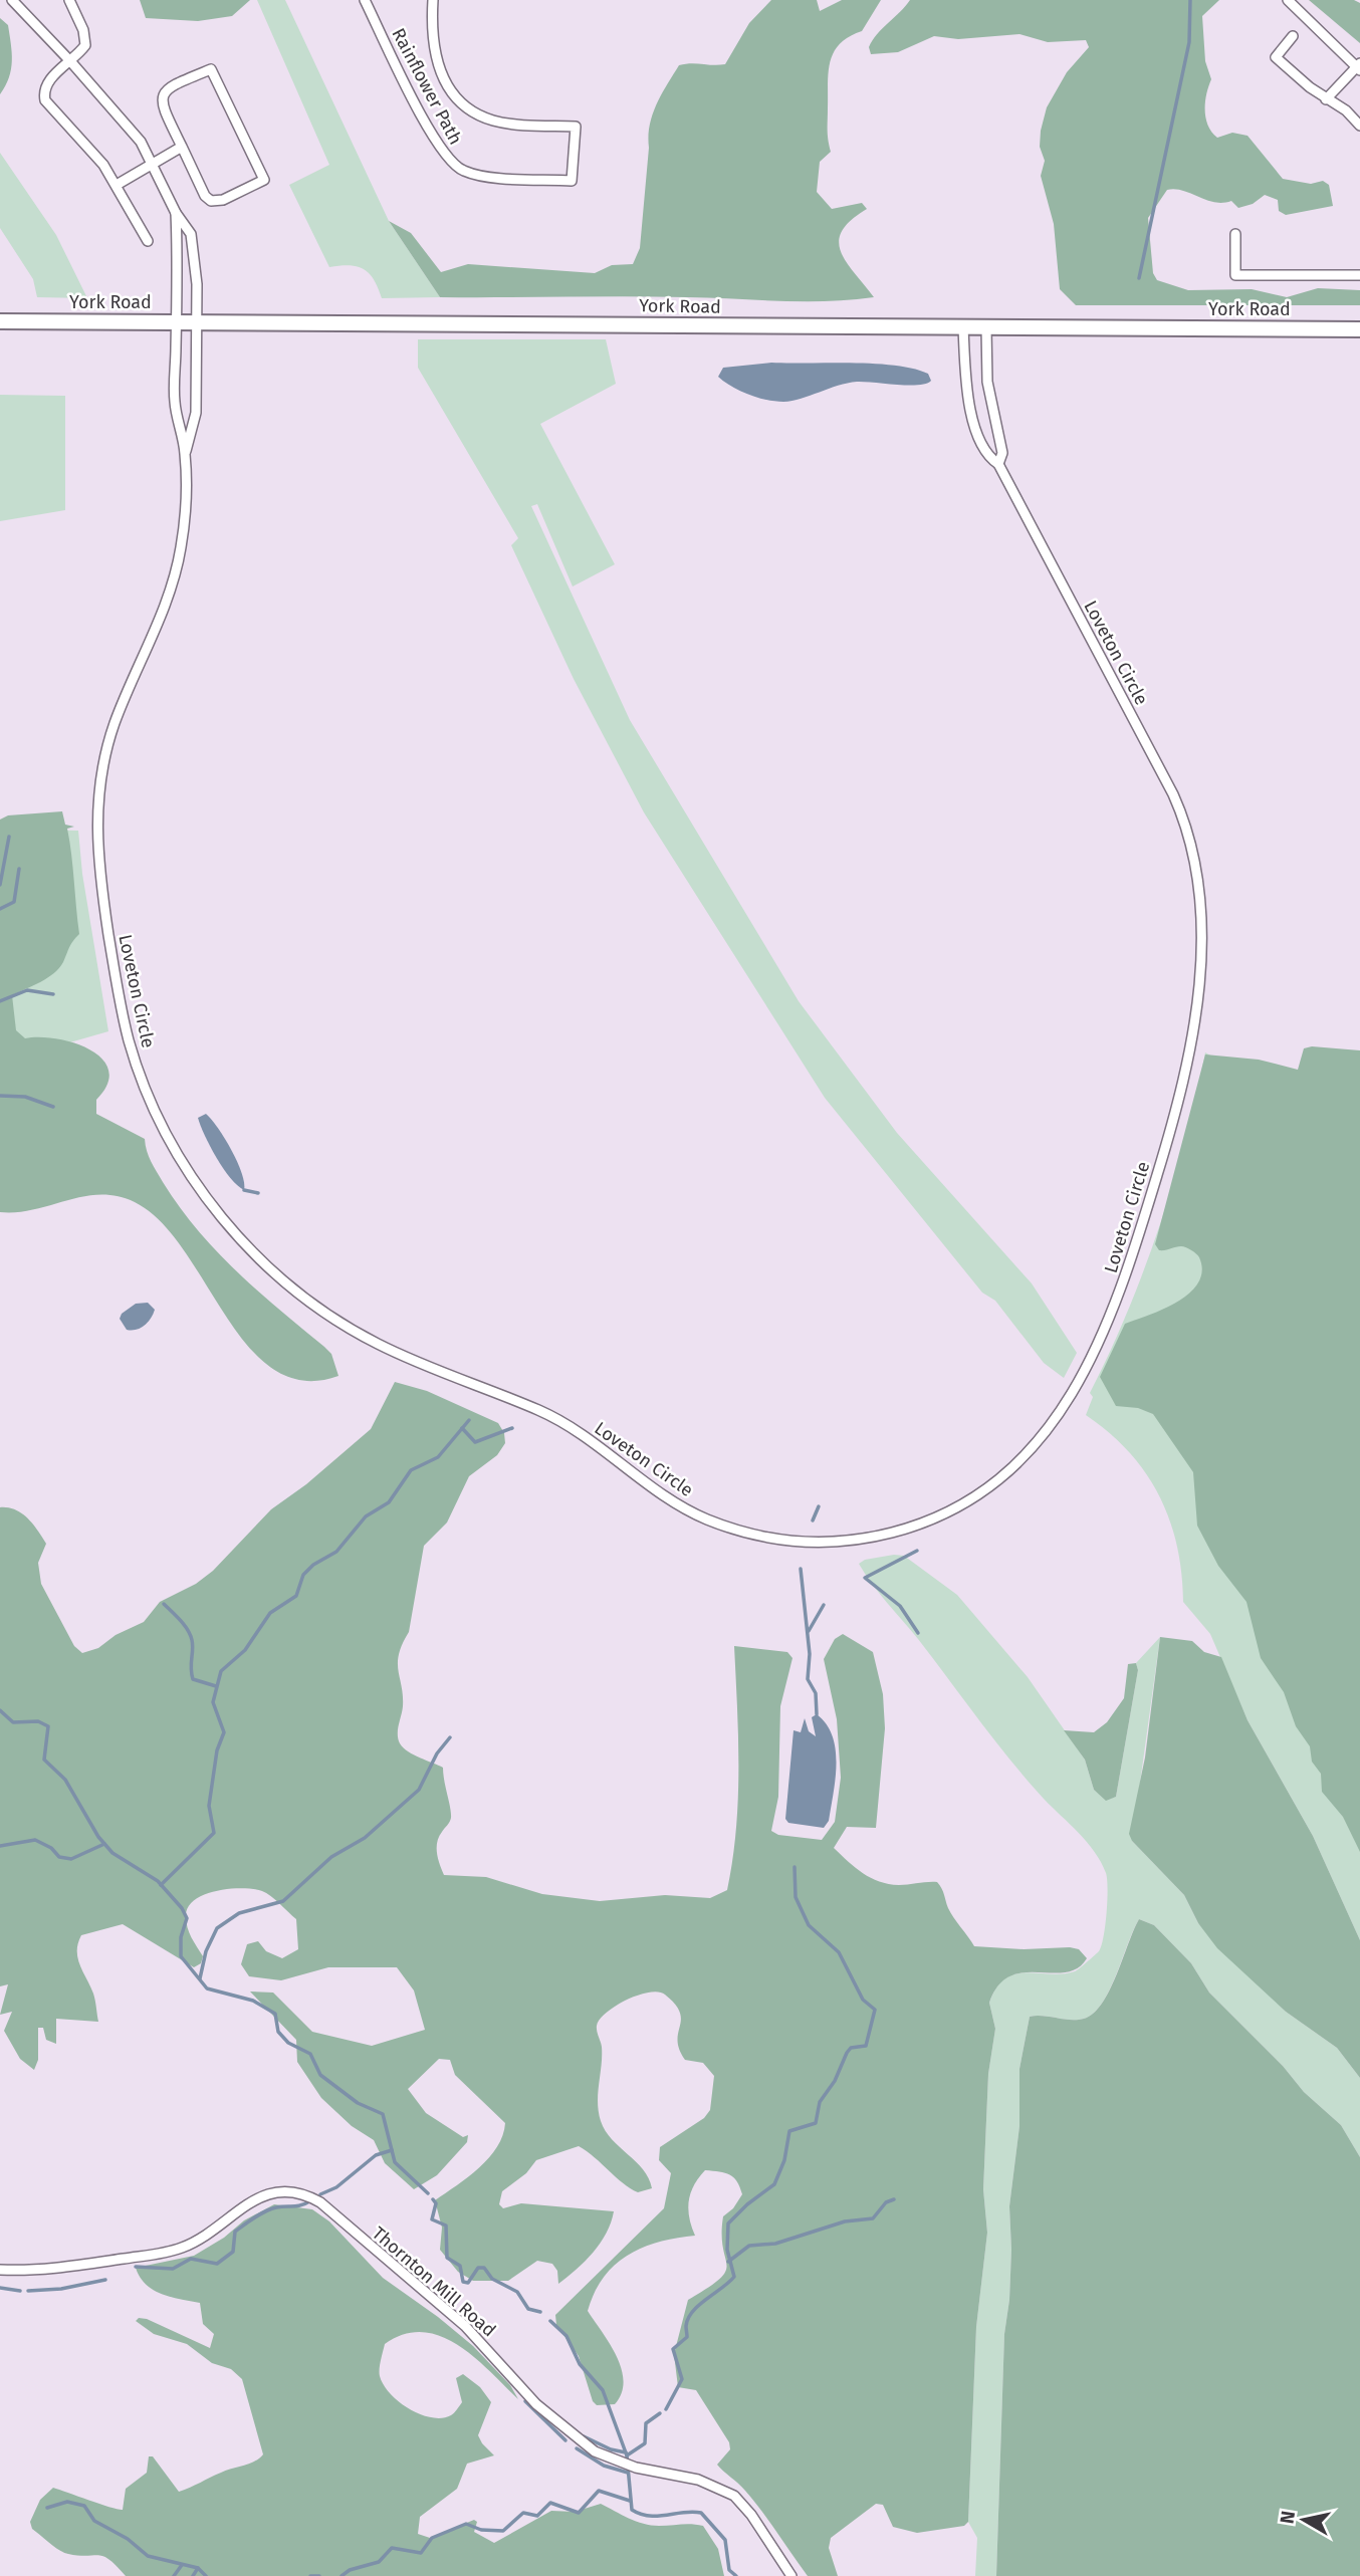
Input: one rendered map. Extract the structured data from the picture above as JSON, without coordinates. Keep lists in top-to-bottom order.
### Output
{
  "streets": {
    "main road": ["York Road"],
    "street": ["Rainflower Path", "Loveton Circle", "Thornton Mill Road"]
  },
  "crossings": [
    ["York Road", "Loveton Circle"]
  ],
  "north": "left"
}
